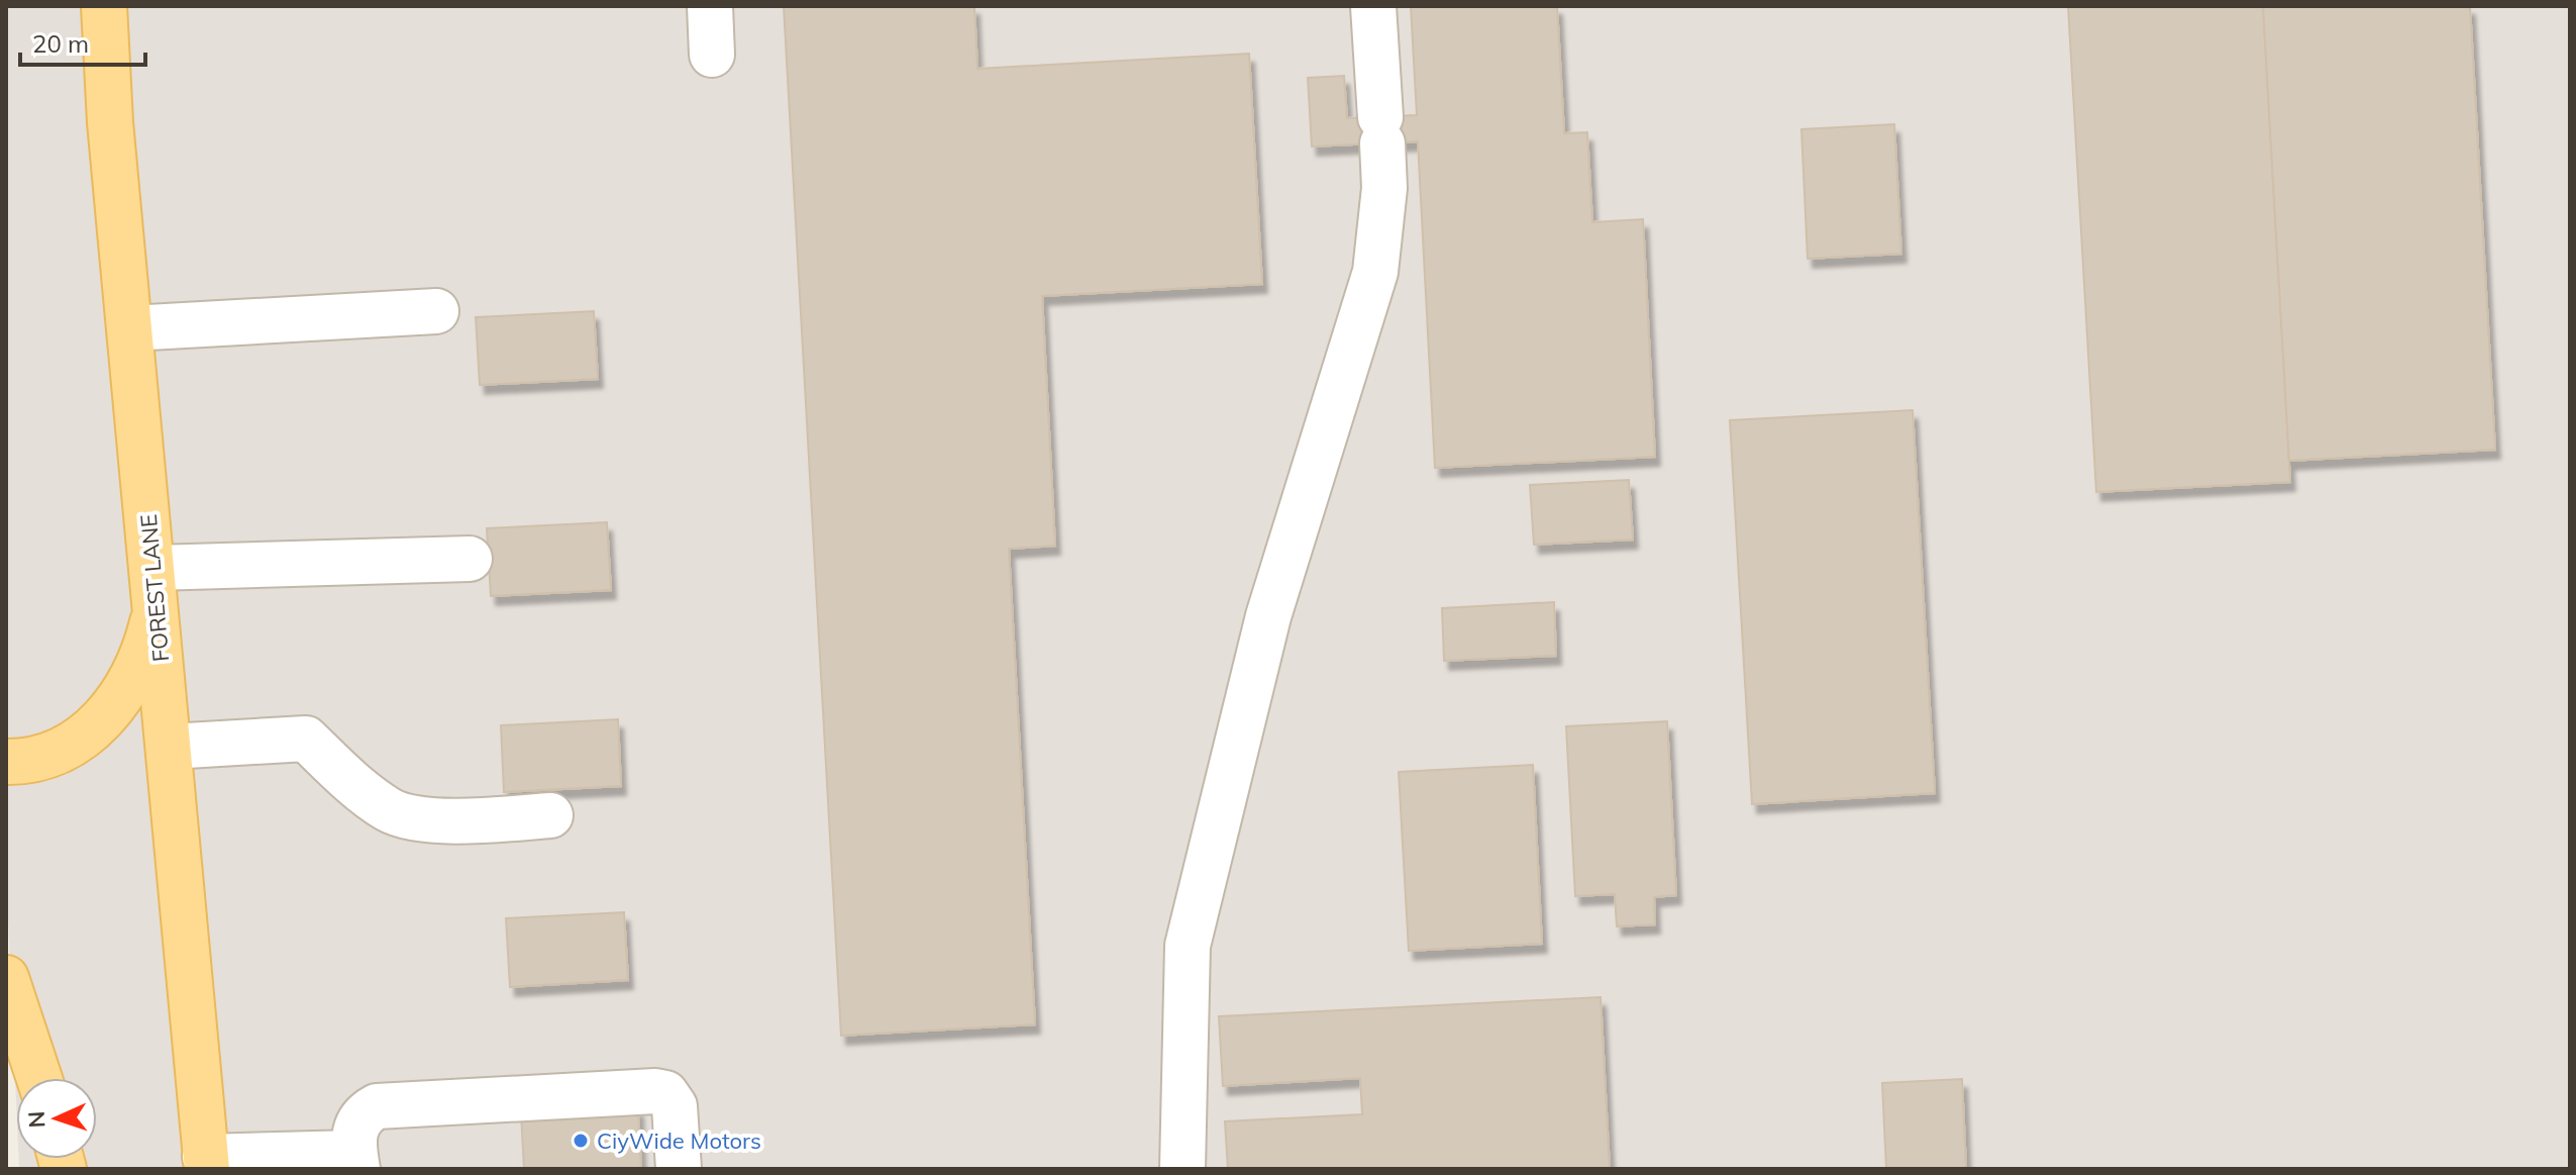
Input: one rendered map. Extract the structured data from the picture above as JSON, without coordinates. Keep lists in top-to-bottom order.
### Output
{
  "streets": {
    "main road": ["FOREST LANE"]
  },
  "places": ["CiyWide Motors"],
  "scale_bar": "20 m",
  "north": "left"
}
